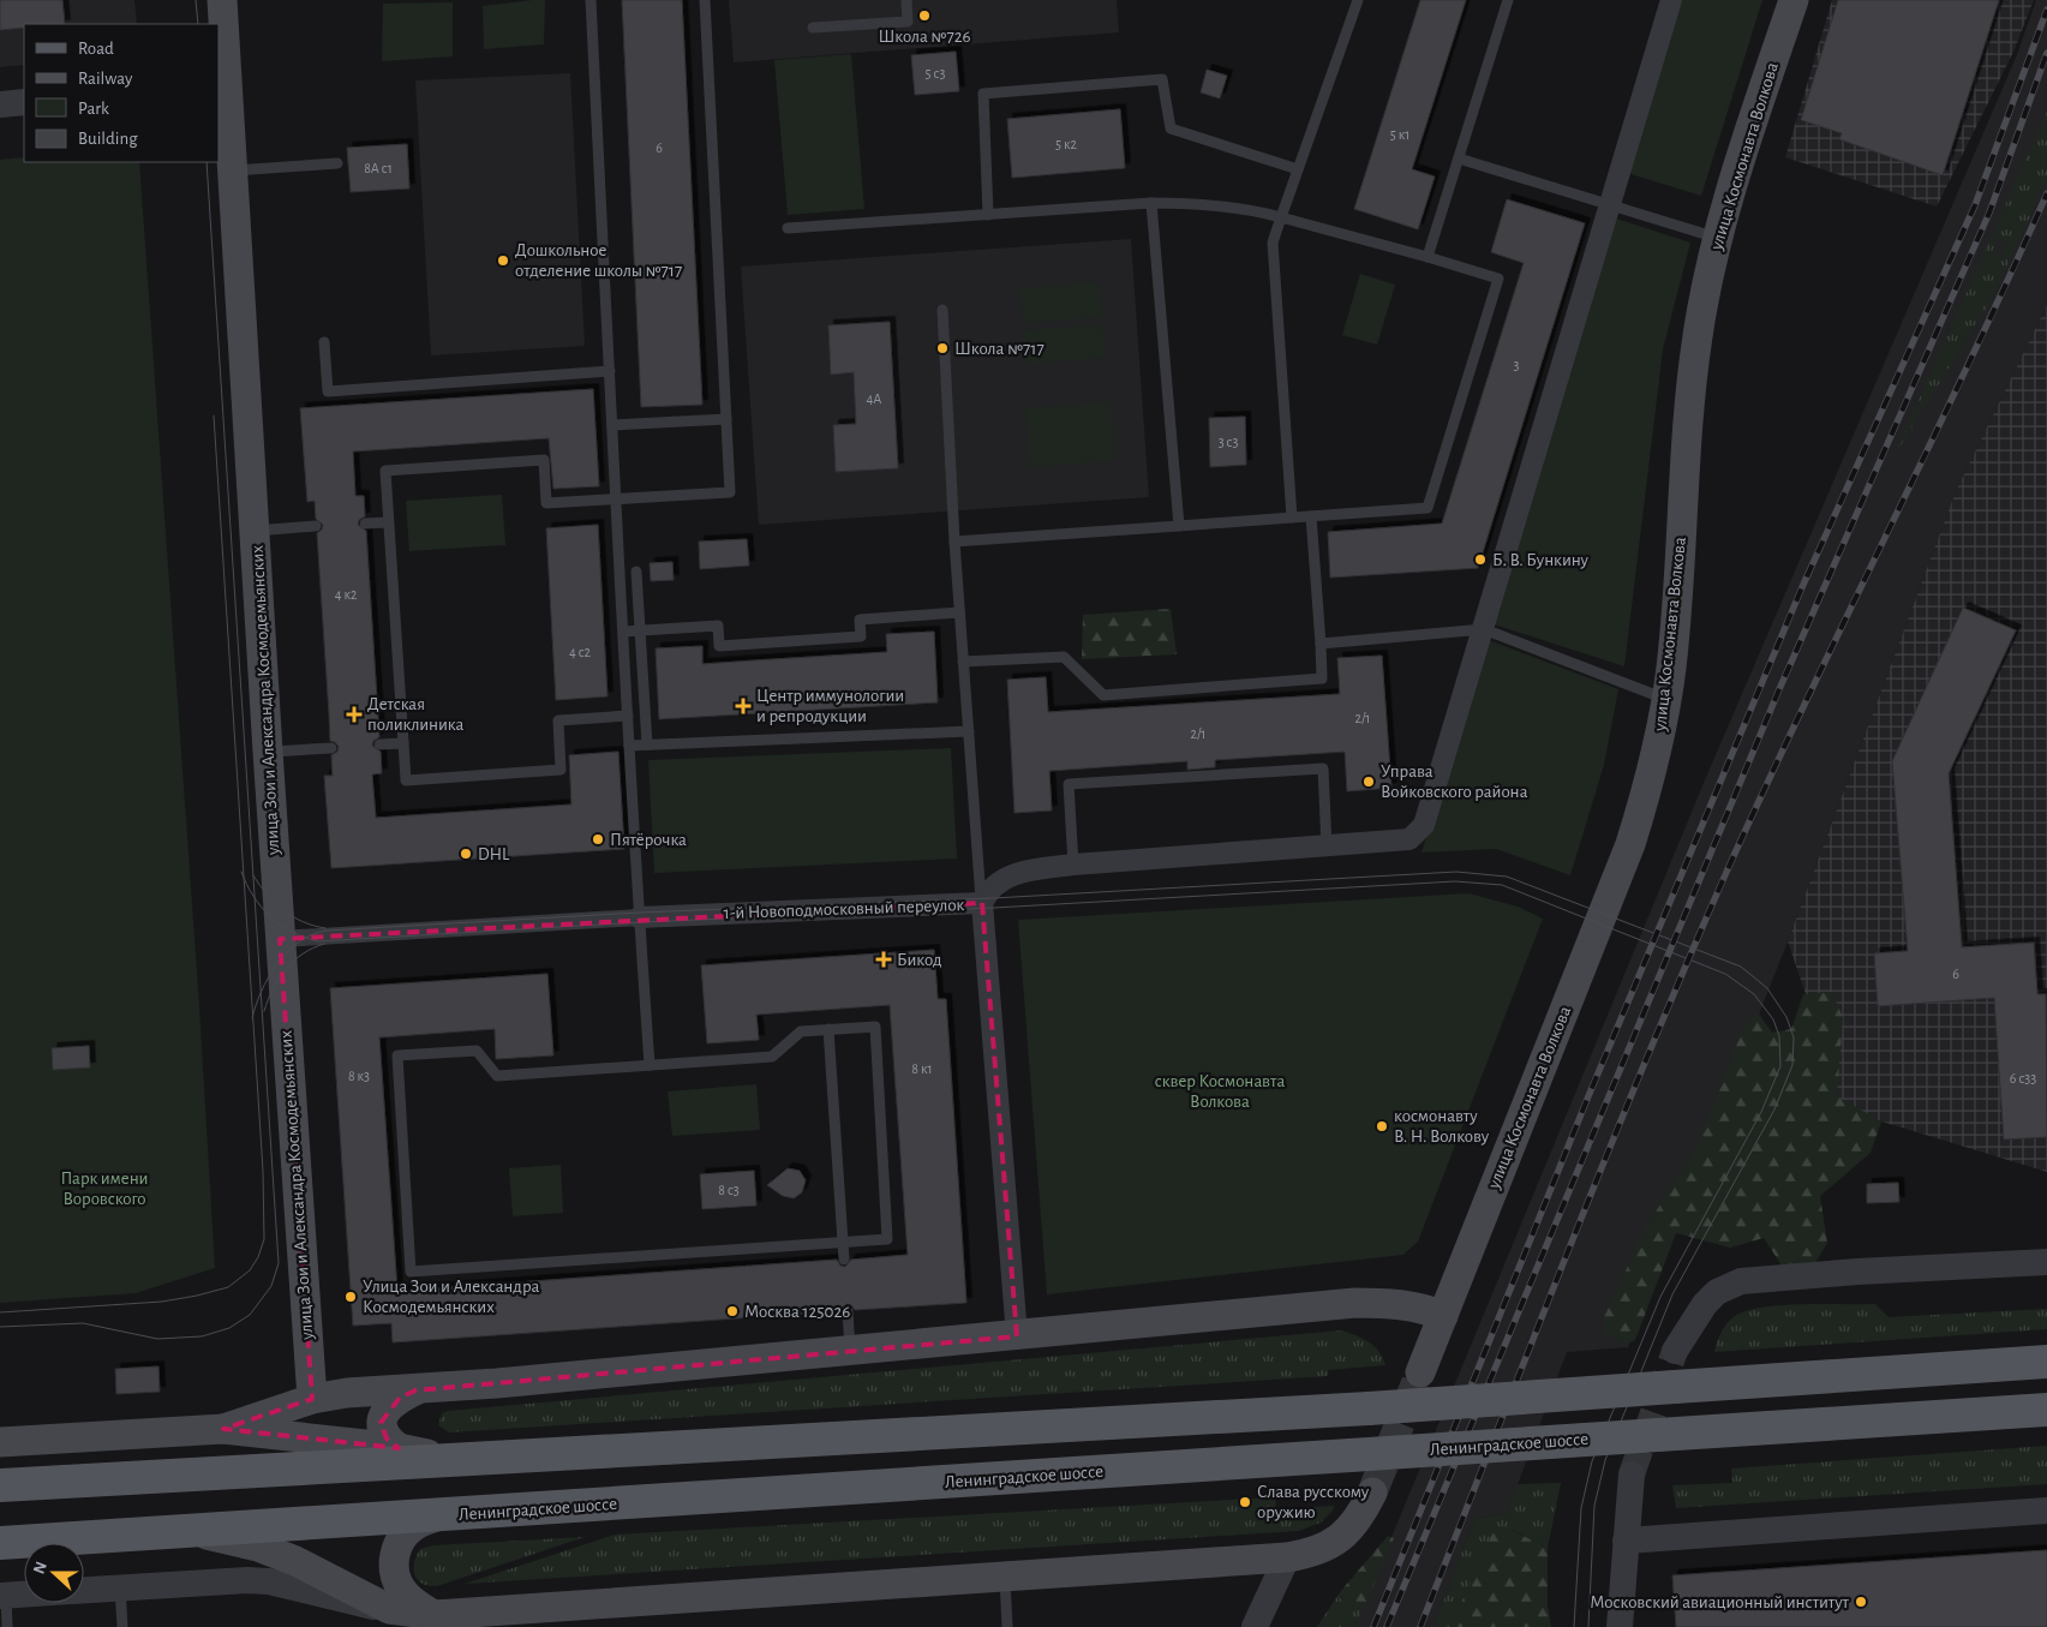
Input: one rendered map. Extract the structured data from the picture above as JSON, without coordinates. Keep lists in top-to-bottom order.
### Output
{
  "streets": {
    "main road": ["улица Космонавта Волкова", "улица Зои и Александра Космодемьянских", "Ленинградское шоссе"],
    "street": ["1-й Новоподмосковный переулок"]
  },
  "crossings": [
    ["улица Зои и Александра Космодемьянских", "1-й Новоподмосковный переулок"]
  ],
  "parks": ["сквер Космонавта Волкова", "Парк имени Воровского"],
  "places": {
    "other": [
      "Школа №726",
      "Дошкольное отделение школы №717",
      "Школа №717",
      "Б. В. Бункину",
      "Управа Войковского района",
      "Пятёрочка",
      "DHL",
      "космонавту В. Н. Волкову",
      "Улица Зои и Александра Космодемьянских",
      "Москва 125026",
      "Слава русскому оружию",
      "Московский авиационный институт"
    ],
    "health": ["Центр иммунологии и репродукции", "Детская поликлиника", "Бикод"]
  },
  "house_numbers": [
    "5 с3",
    "5 к1",
    "5 к2",
    "6",
    "8А с1",
    "3",
    "4А",
    "3 с3",
    "4 к2",
    "4 с2",
    "2/1",
    "2/1",
    "6",
    "8 к1",
    "8 к3",
    "6 с33",
    "8 с3"
  ],
  "legend": [
    "Road",
    "Railway",
    "Park",
    "Building"
  ],
  "north": "left"
}
